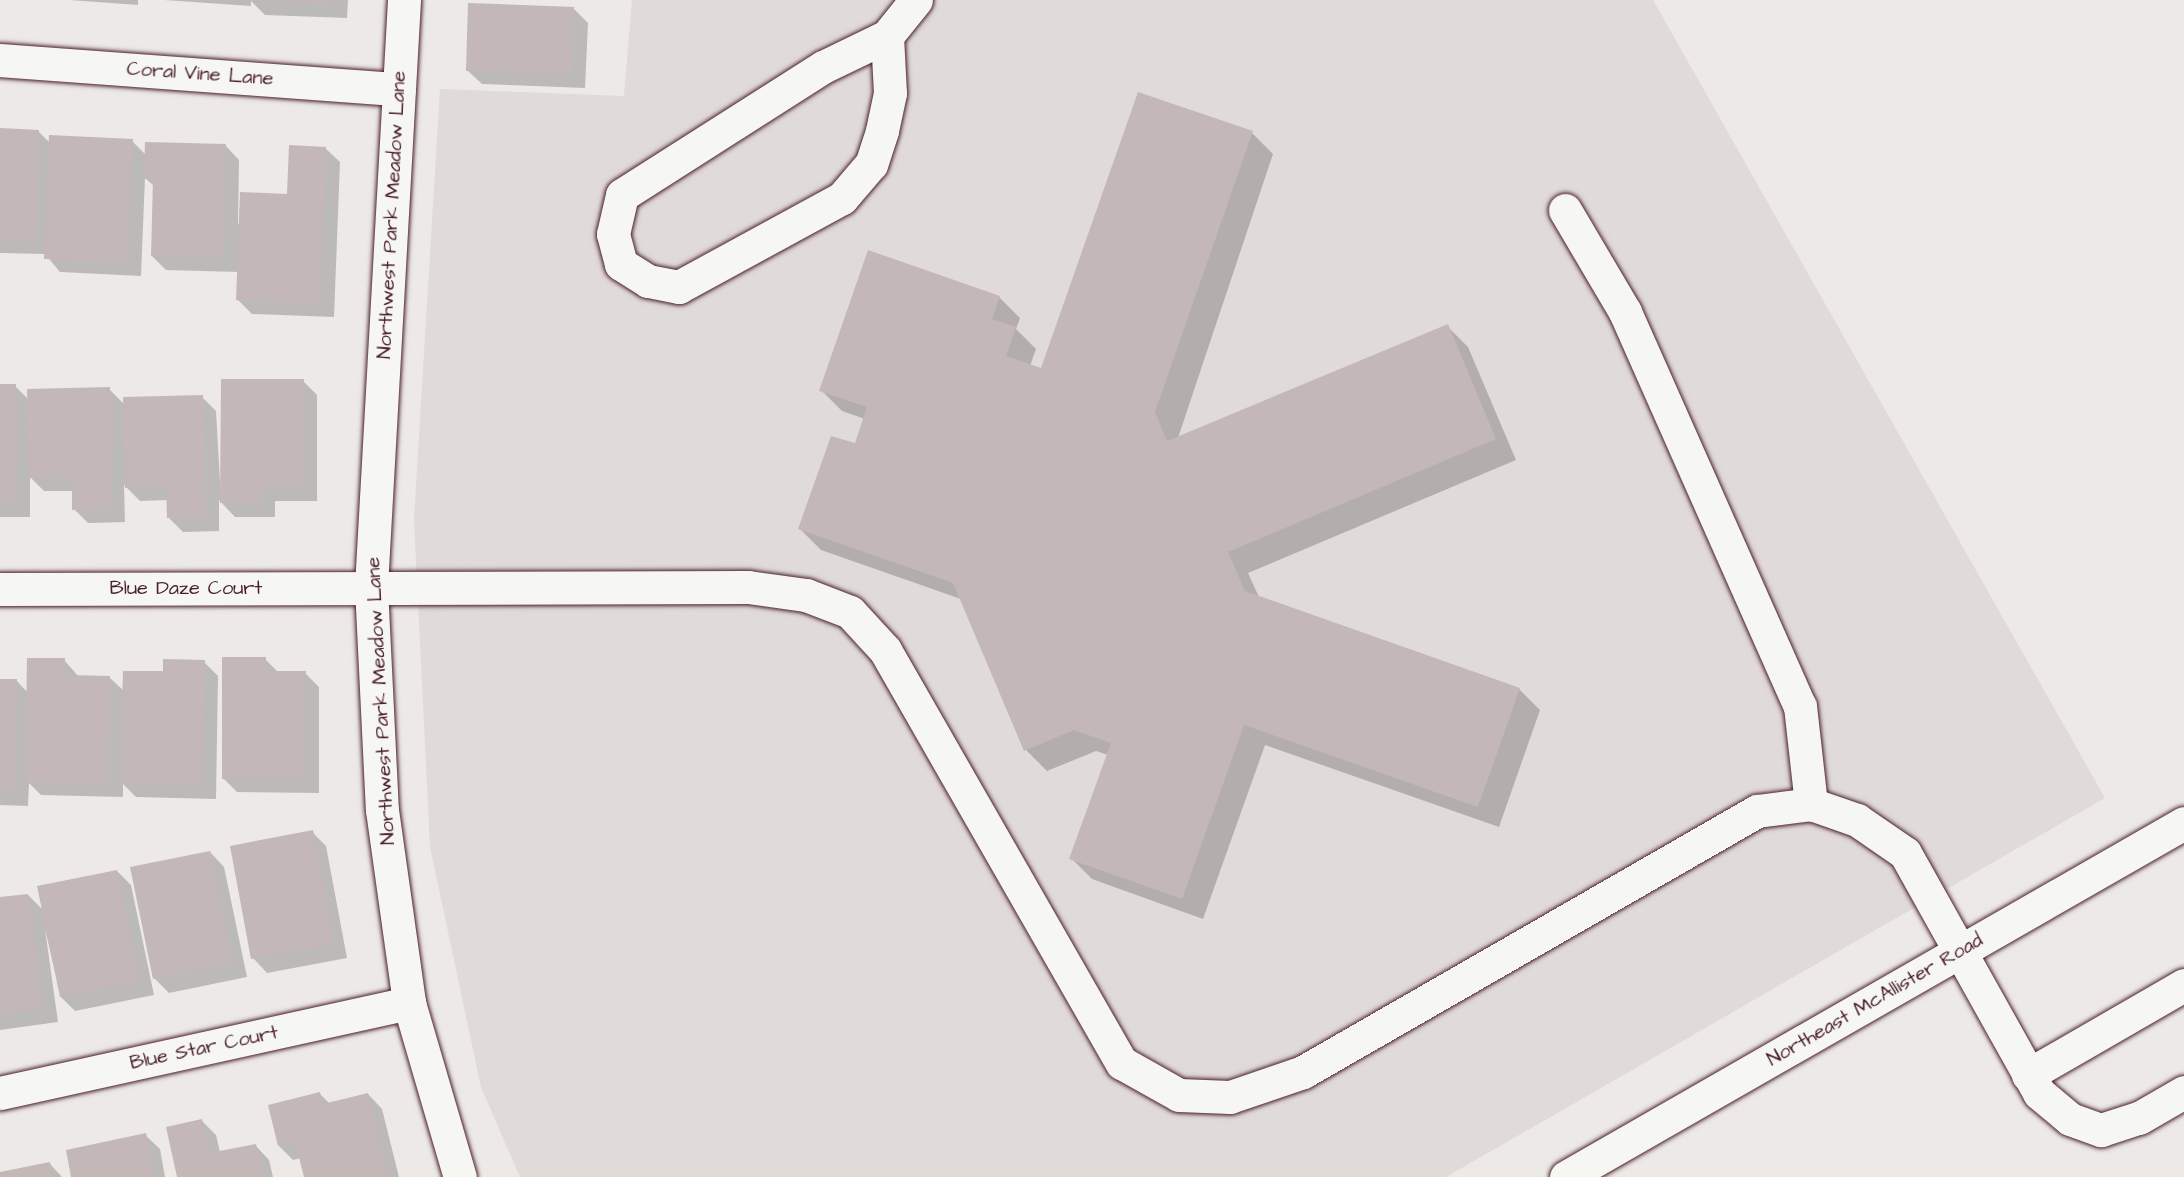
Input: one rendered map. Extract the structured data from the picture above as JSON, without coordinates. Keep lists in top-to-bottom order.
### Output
{
  "streets": {
    "street": [
      "Coral Vine Lane",
      "Northwest Park Meadow Lane",
      "Blue Daze Court",
      "Northeast McAllister Road",
      "Blue Star Court"
    ]
  },
  "crossings": [
    ["Coral Vine Lane", "Northwest Park Meadow Lane"],
    ["Northwest Park Meadow Lane", "Blue Daze Court"],
    ["Northwest Park Meadow Lane", "Blue Star Court"]
  ]
}
